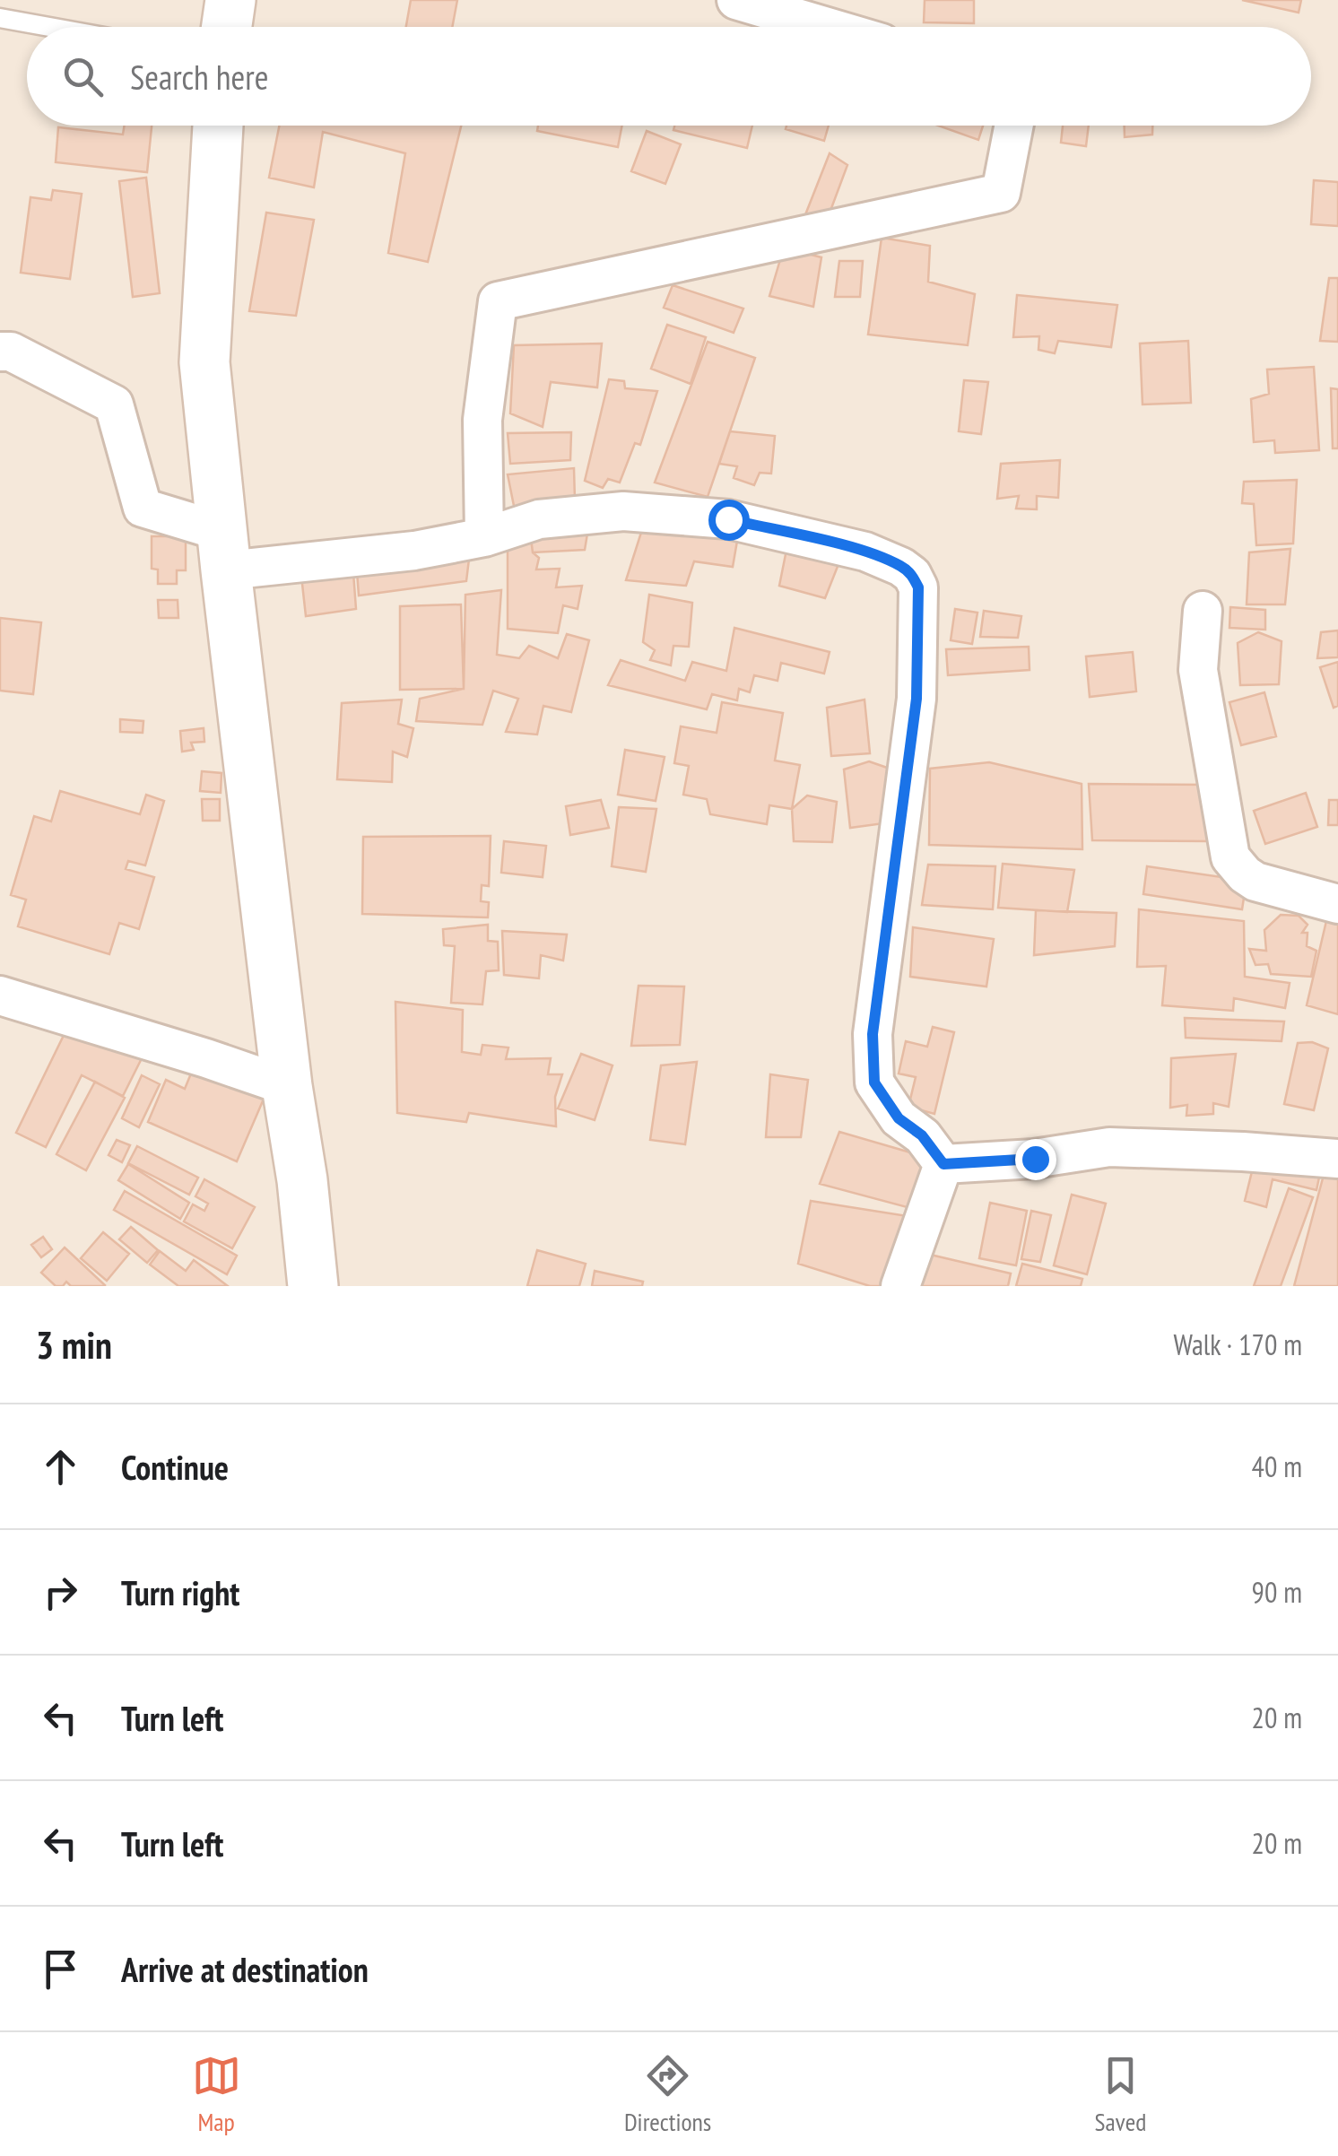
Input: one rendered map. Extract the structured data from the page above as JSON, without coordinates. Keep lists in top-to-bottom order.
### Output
{
  "page": {
    "search": "Search here",
    "heading": ["3 min", "Walk · 170 m"],
    "list": [
      ["Continue", "40 m"],
      ["Turn right", "90 m"],
      ["Turn left", "20 m"],
      ["Turn left", "20 m"],
      "Arrive at destination"
    ],
    "nav": ["Map", "Directions", "Saved"]
  }
}
